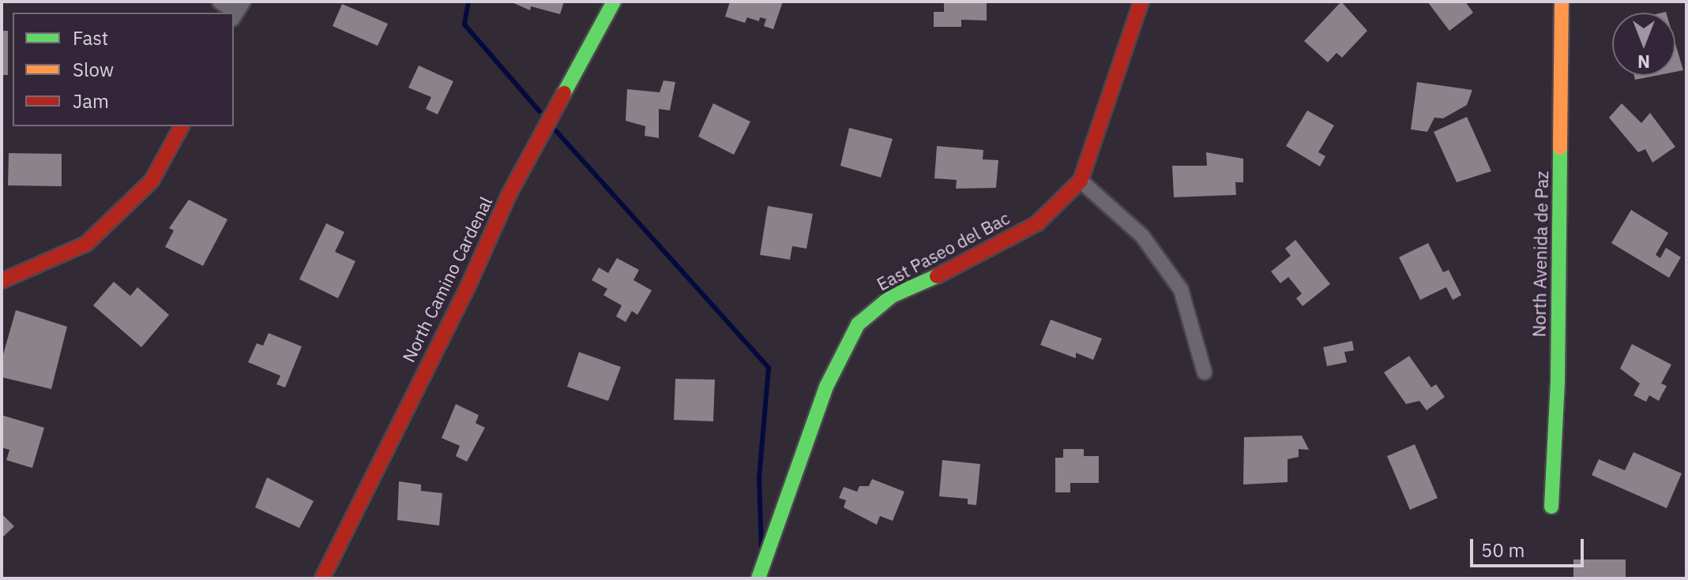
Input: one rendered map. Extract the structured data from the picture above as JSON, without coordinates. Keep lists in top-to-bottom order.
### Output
{
  "streets": {
    "street": ["East Paseo del Bac", "North Avenida de Paz", "North Camino Cardenal"]
  },
  "legend": ["Fast", "Slow", "Jam"],
  "scale_bar": "50 m",
  "north": "bottom"
}
